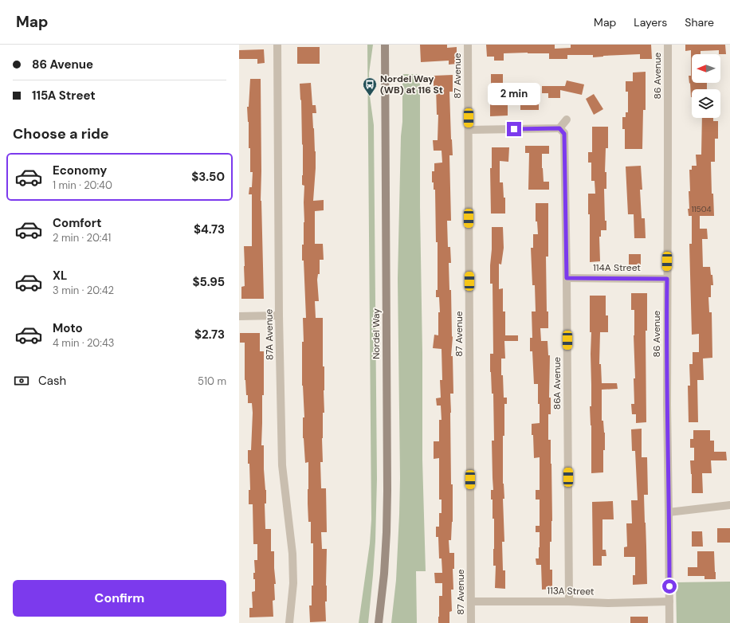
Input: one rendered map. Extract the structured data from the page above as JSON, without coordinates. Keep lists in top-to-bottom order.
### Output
{
  "streets": {
    "main road": ["Nordel Way"],
    "street": [
      "87 Avenue",
      "86 Avenue",
      "114A Street",
      "87A Avenue",
      "86A Avenue",
      "113A Street"
    ]
  },
  "crossings": [
    ["87 Avenue", "113A Street"],
    ["86 Avenue", "114A Street"],
    ["86 Avenue", "113A Street"],
    ["114A Street", "86A Avenue"],
    ["86A Avenue", "113A Street"]
  ],
  "places": {
    "bus stop": ["Nordel Way (WB) at 116 St"]
  },
  "house_numbers": ["11504"],
  "north": "left",
  "page": {
    "header": "Map",
    "nav": ["Map", "Layers", "Share"],
    "banner": ["86 Avenue", "115A Street"],
    "bubble": "2 min",
    "heading": "Choose a ride",
    "list": [
      {
        "name": "Economy",
        "note": "1 min · 20:40",
        "value": "$3.50"
      },
      {
        "name": "Comfort",
        "note": "2 min · 20:41",
        "value": "$4.73"
      },
      {
        "name": "XL",
        "note": "3 min · 20:42",
        "value": "$5.95"
      },
      {
        "name": "Moto",
        "note": "4 min · 20:43",
        "value": "$2.73"
      }
    ],
    "pay": ["Cash", "510 m"],
    "buttons": "Confirm"
  }
}
